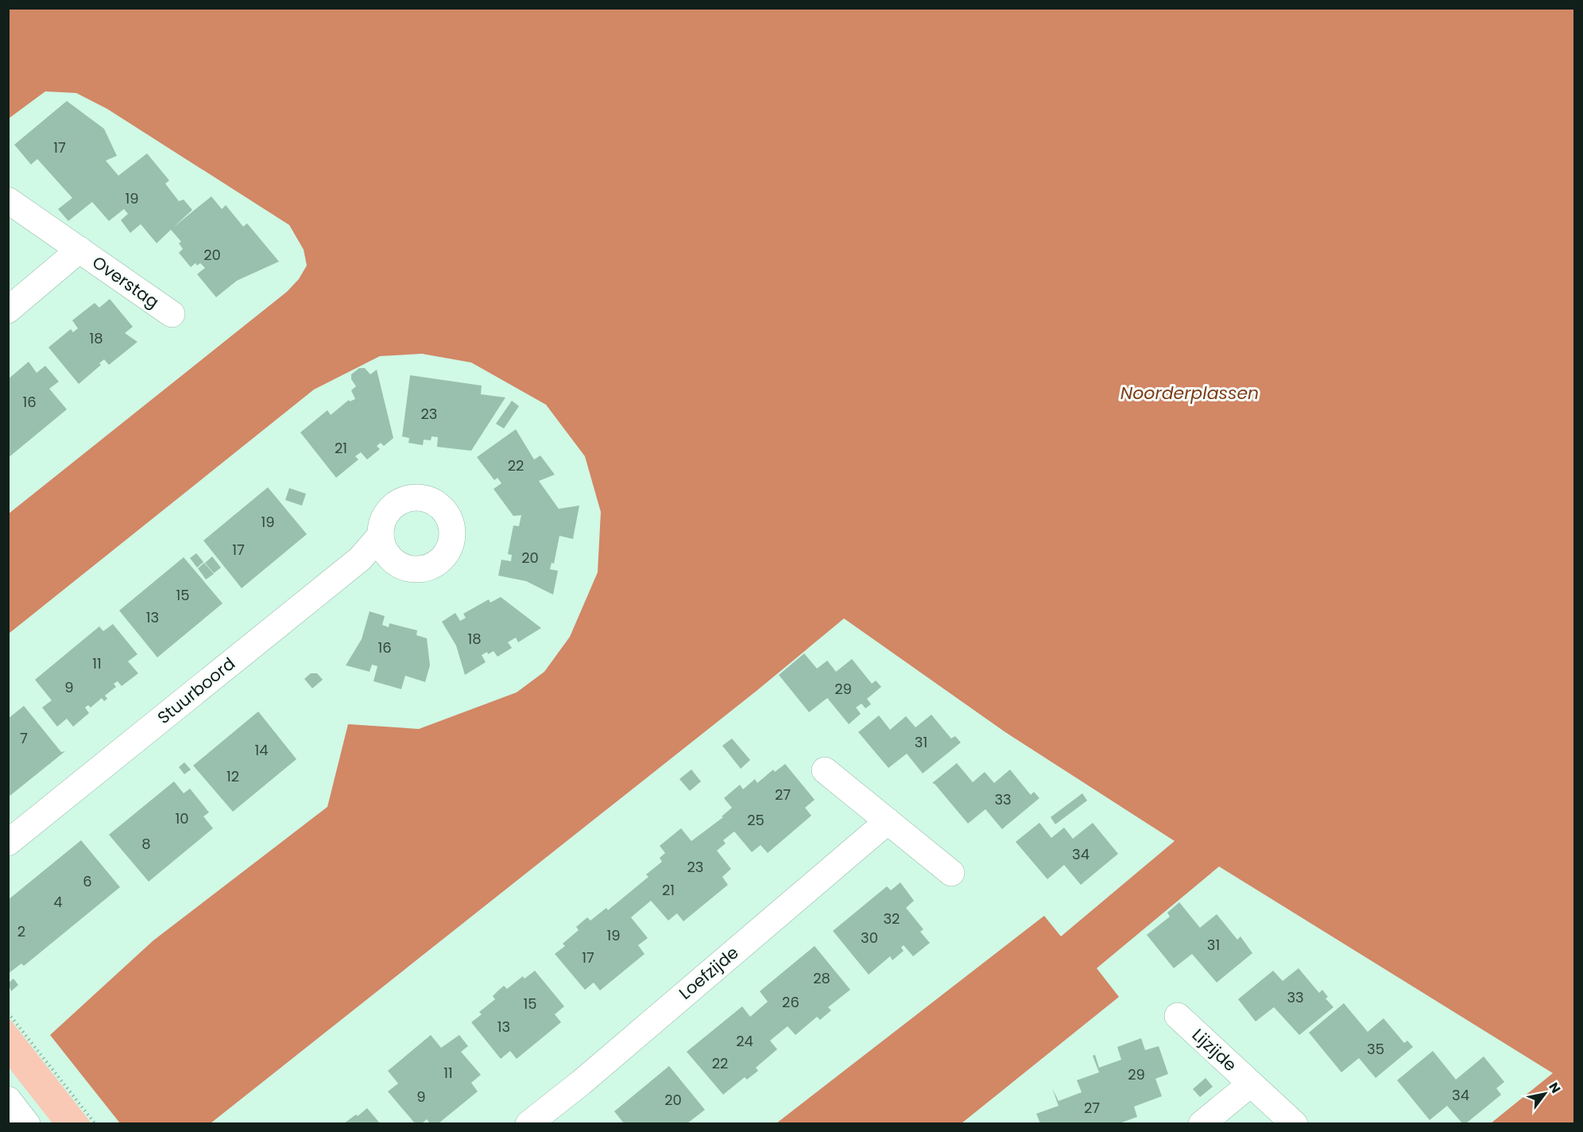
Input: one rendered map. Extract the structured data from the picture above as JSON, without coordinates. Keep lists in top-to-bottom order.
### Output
{
  "streets": {
    "street": [
      "Overstag",
      "Stuurboord",
      "Loefzijde",
      "Lijzijde"
    ]
  },
  "water": ["Noorderplassen"],
  "house_numbers": [
    "17",
    "19",
    "20",
    "18",
    "16",
    "23",
    "21",
    "22",
    "19",
    "17",
    "20",
    "15",
    "13",
    "18",
    "16",
    "11",
    "9",
    "29",
    "7",
    "31",
    "14",
    "12",
    "27",
    "33",
    "10",
    "25",
    "8",
    "34",
    "23",
    "6",
    "21",
    "4",
    "32",
    "2",
    "19",
    "30",
    "31",
    "17",
    "28",
    "33",
    "26",
    "15",
    "13",
    "24",
    "35",
    "22",
    "11",
    "29",
    "34",
    "9",
    "20",
    "27"
  ],
  "north": "top right"
}
